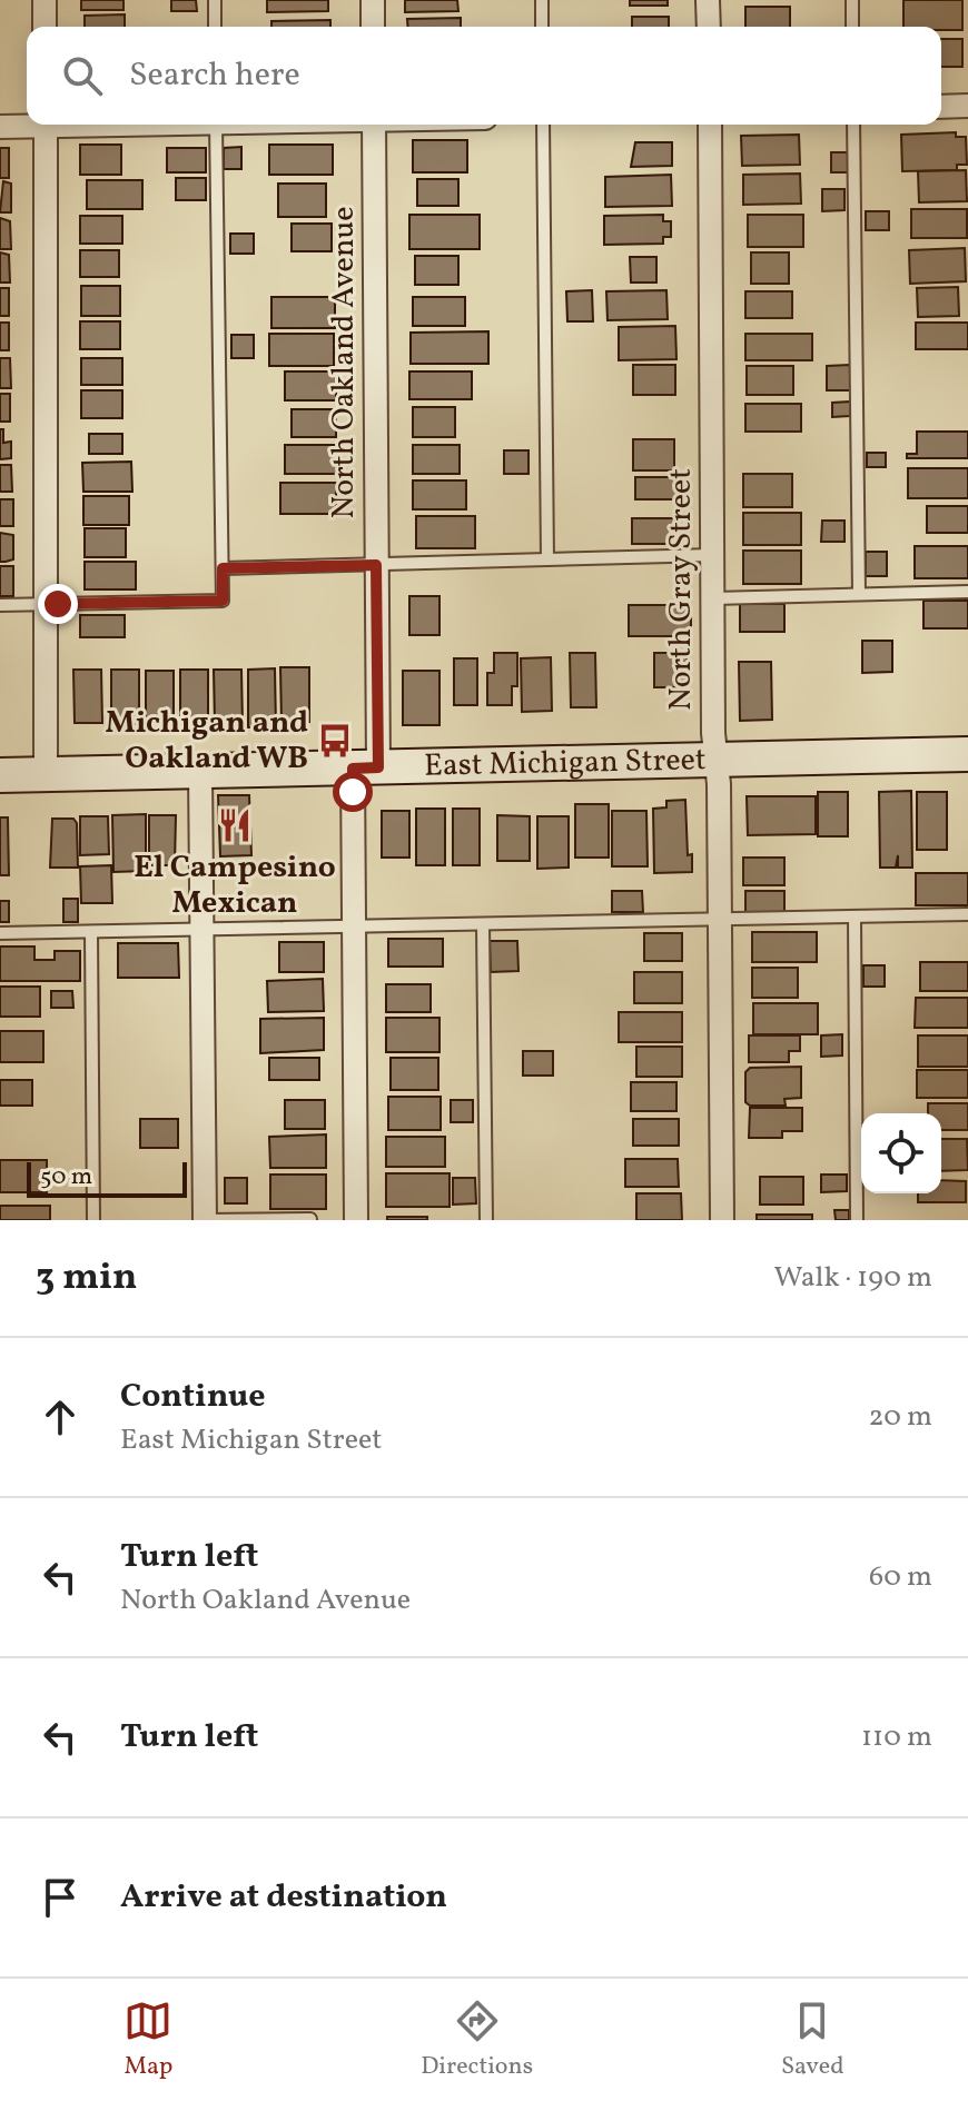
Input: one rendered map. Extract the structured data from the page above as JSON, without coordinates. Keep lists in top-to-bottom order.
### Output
{
  "streets": {
    "main road": ["East Michigan Street"],
    "street": ["North Oakland Avenue", "North Gray Street"]
  },
  "crossings": [
    ["North Oakland Avenue", "East Michigan Street"],
    ["North Gray Street", "East Michigan Street"]
  ],
  "places": {
    "bus stop": ["Michigan and Oakland WB"],
    "restaurant": ["El Campesino Mexican"]
  },
  "scale_bar": "50 m",
  "page": {
    "search": "Search here",
    "scale": "50 m",
    "heading": ["3 min", "Walk · 190 m"],
    "list": [
      ["Continue", "East Michigan Street", "20 m"],
      ["Turn left", "North Oakland Avenue", "60 m"],
      ["Turn left", "110 m"],
      "Arrive at destination"
    ],
    "nav": ["Map", "Directions", "Saved"]
  }
}
